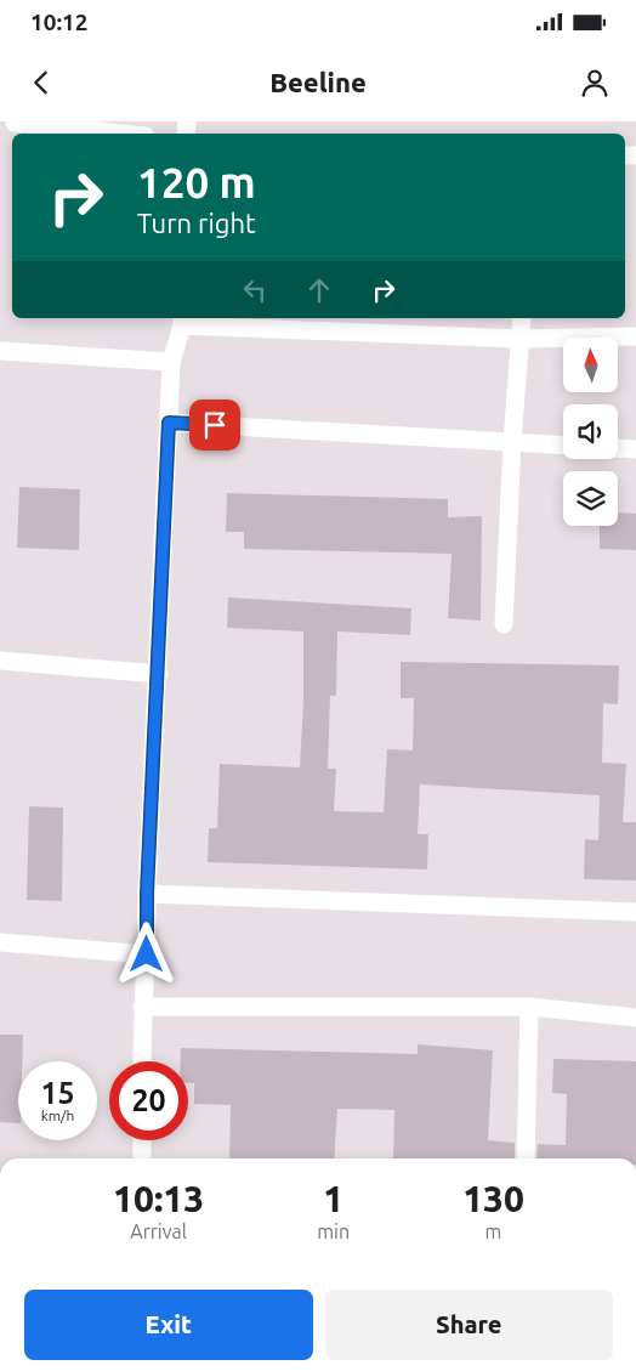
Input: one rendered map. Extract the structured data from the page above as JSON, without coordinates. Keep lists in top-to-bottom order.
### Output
{
  "north": "top",
  "page": {
    "status": "10:12",
    "header": "Beeline",
    "turn": ["120 m", "Turn right"],
    "speed": "15 km/h",
    "limit": "20",
    "eta": [
      "10:13",
      "Arrival",
      "1",
      "min",
      "130",
      "m"
    ],
    "buttons": ["Exit", "Share"]
  }
}
